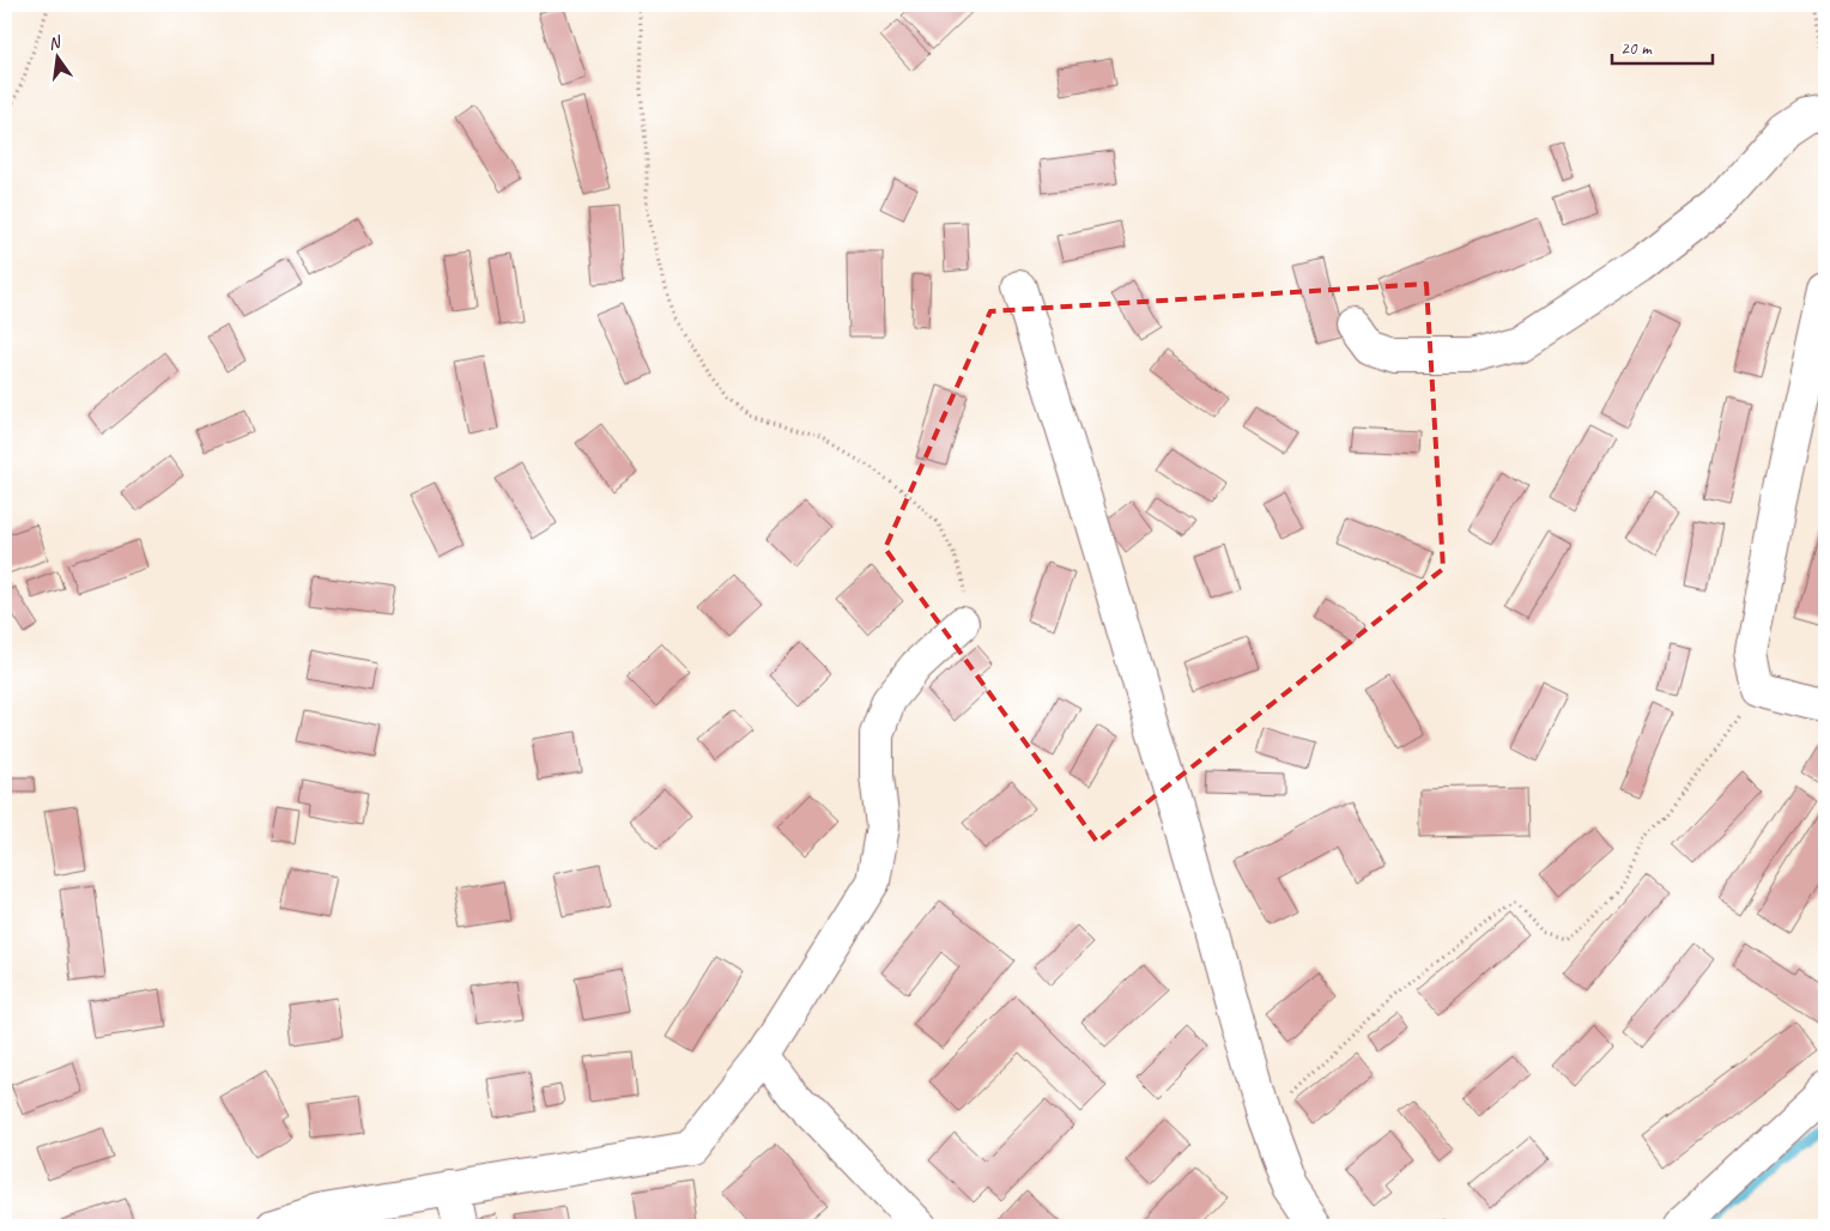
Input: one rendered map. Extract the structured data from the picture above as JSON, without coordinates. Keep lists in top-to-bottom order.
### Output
{
  "scale_bar": "20 m",
  "north": "top"
}
